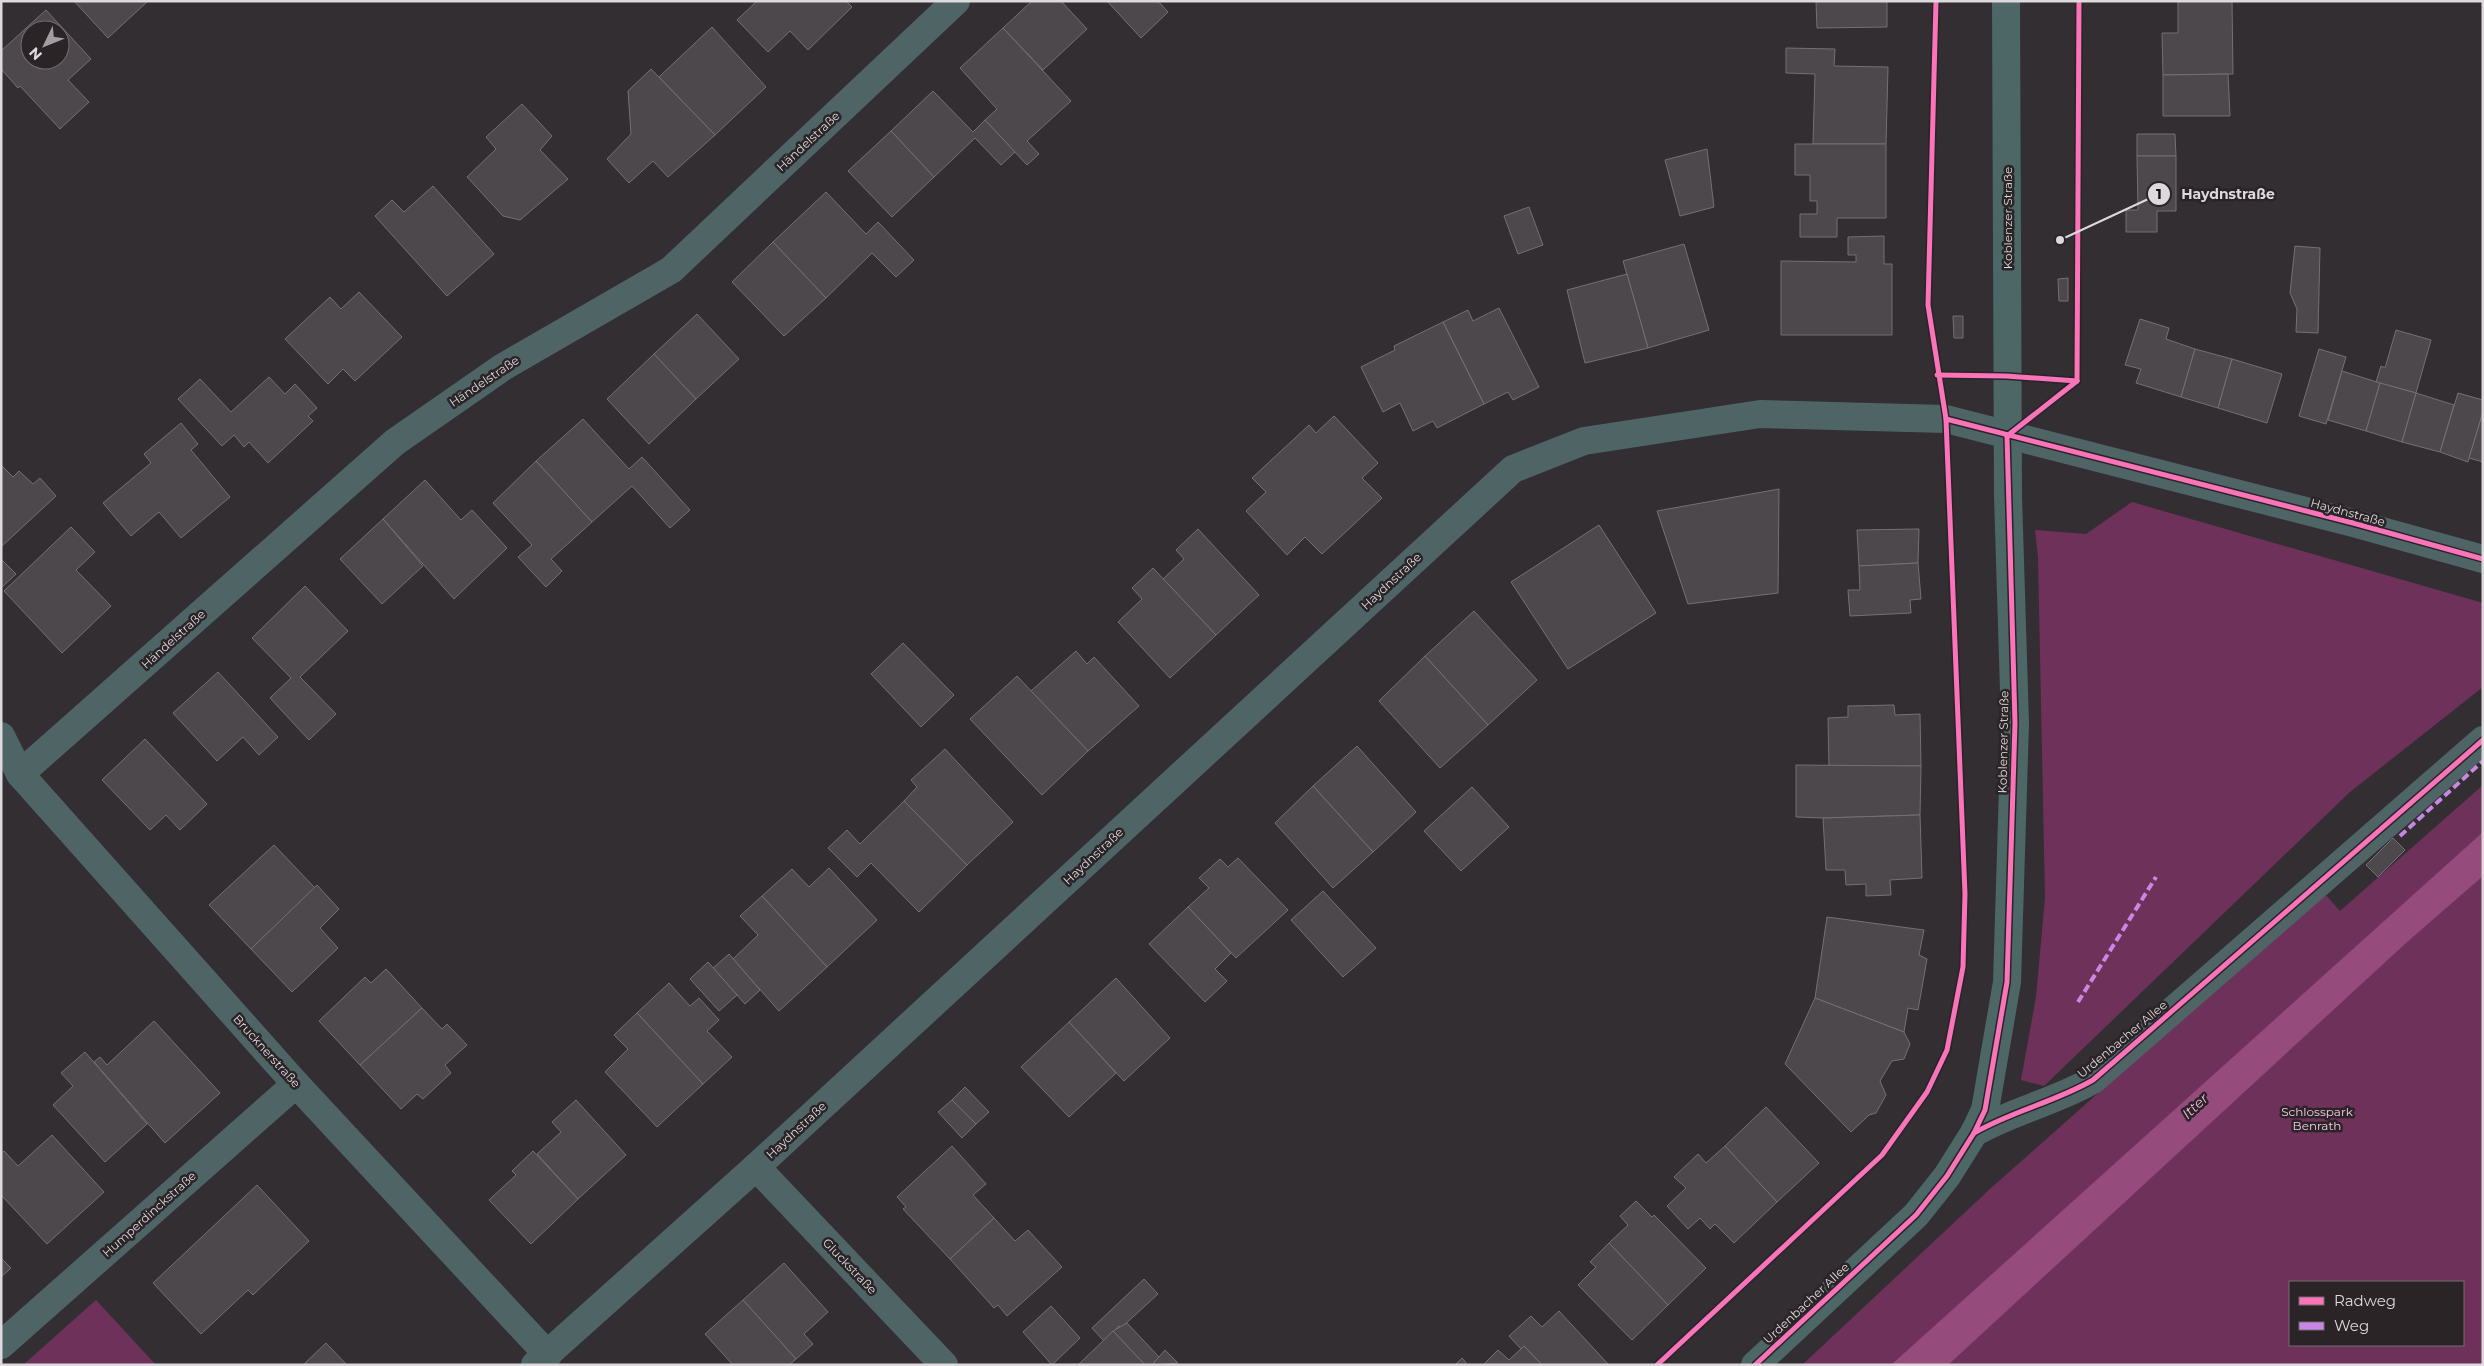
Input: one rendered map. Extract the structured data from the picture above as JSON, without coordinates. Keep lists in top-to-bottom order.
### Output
{
  "streets": {
    "main road": ["Koblenzer Straße", "Urdenbacher Allee"],
    "street": [
      "Händelstraße",
      "Haydnstraße",
      "Brucknerstraße",
      "Humperdinckstraße",
      "Gluckstraße"
    ]
  },
  "crossings": [
    ["Händelstraße", "Brucknerstraße"],
    ["Koblenzer Straße", "Haydnstraße"],
    ["Koblenzer Straße", "Urdenbacher Allee"],
    ["Haydnstraße", "Brucknerstraße"],
    ["Haydnstraße", "Gluckstraße"],
    ["Brucknerstraße", "Humperdinckstraße"]
  ],
  "water": ["Itter"],
  "parks": ["Schlosspark Benrath"],
  "places": ["Haydnstraße"],
  "legend": ["Radweg", "Weg"],
  "north": "bottom left"
}
